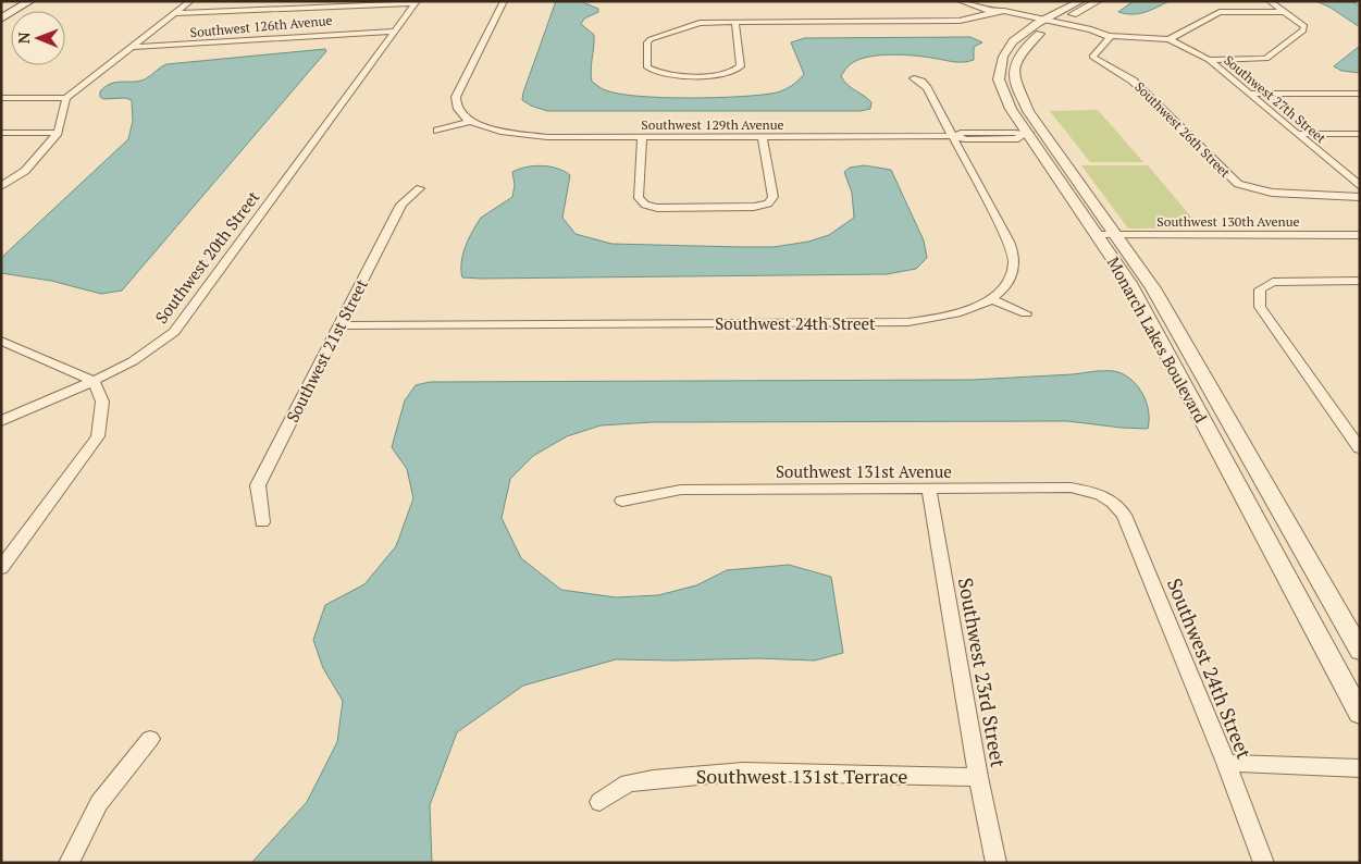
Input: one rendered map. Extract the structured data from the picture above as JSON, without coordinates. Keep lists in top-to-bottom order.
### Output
{
  "streets": {
    "street": [
      "Southwest 126th Avenue",
      "Southwest 27th Street",
      "Southwest 129th Avenue",
      "Southwest 26th Street",
      "Southwest 130th Avenue",
      "Southwest 20th Street",
      "Southwest 24th Street",
      "Monarch Lakes Boulevard",
      "Southwest 21st Street",
      "Southwest 131st Avenue",
      "Southwest 23rd Street",
      "Southwest 131st Terrace"
    ]
  },
  "crossings": [
    ["Southwest 126th Avenue", "Southwest 20th Street"],
    ["Southwest 129th Avenue", "Southwest 24th Street"],
    ["Southwest 129th Avenue", "Monarch Lakes Boulevard"],
    ["Southwest 130th Avenue", "Monarch Lakes Boulevard"],
    ["Southwest 24th Street", "Southwest 21st Street"],
    ["Southwest 24th Street", "Southwest 131st Avenue"],
    ["Southwest 131st Avenue", "Southwest 23rd Street"],
    ["Southwest 23rd Street", "Southwest 131st Terrace"]
  ],
  "north": "left"
}
